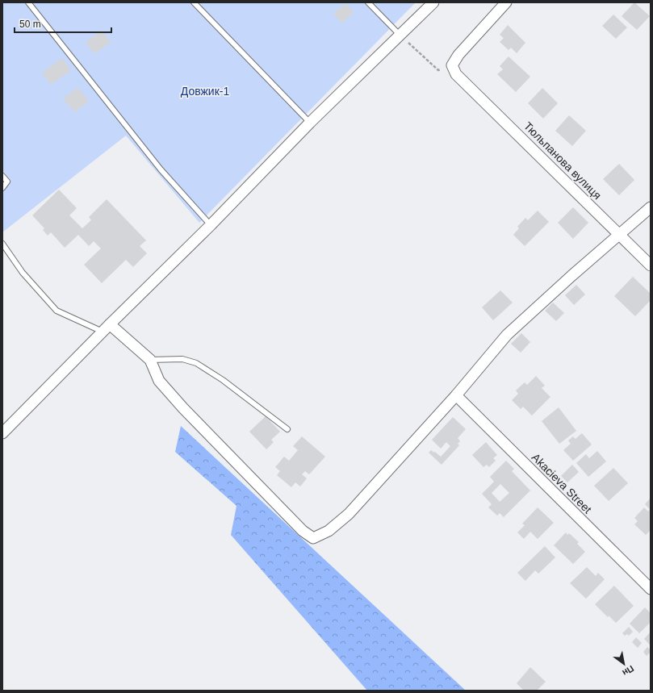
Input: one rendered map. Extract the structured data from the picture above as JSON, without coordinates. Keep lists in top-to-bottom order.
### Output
{
  "streets": {
    "street": ["Тюльпанова вулиця", "Akacieva Street"]
  },
  "parks": ["Довжик-1"],
  "scale_bar": "50 m",
  "north": "bottom right"
}
